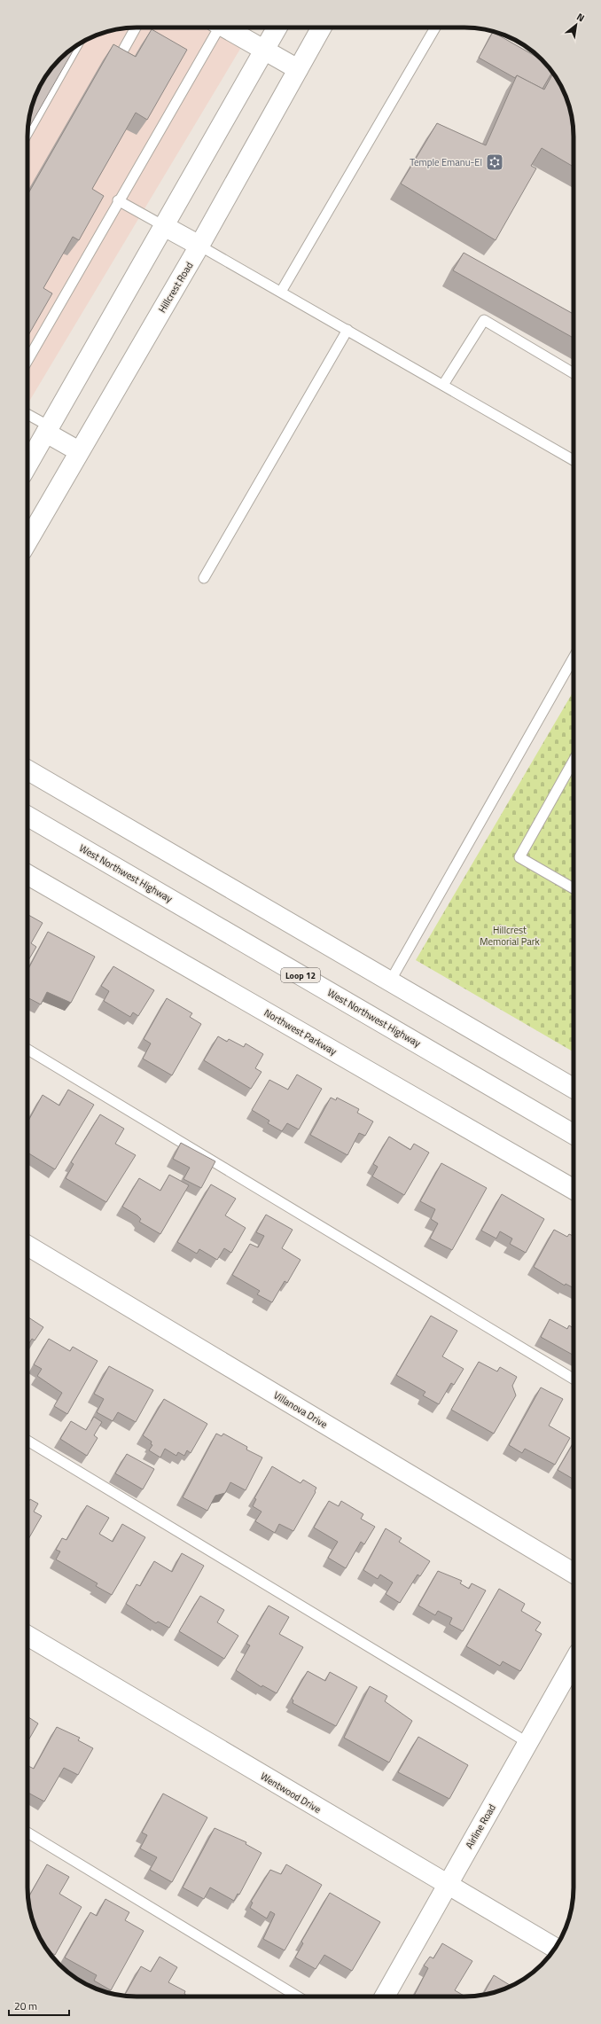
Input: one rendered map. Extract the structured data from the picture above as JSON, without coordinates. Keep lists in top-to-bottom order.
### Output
{
  "streets": {
    "main road": [
      "Hillcrest Road",
      "West Northwest Highway",
      "Loop 12",
      "Northwest Parkway",
      "Villanova Drive",
      "Wentwood Drive",
      "Airline Road"
    ]
  },
  "crossings": [
    ["Wentwood Drive", "Airline Road"]
  ],
  "parks": ["Hillcrest Memorial Park"],
  "places": {
    "synagogue": ["Temple Emanu-El"]
  },
  "scale_bar": "20 m",
  "north": "top right"
}
